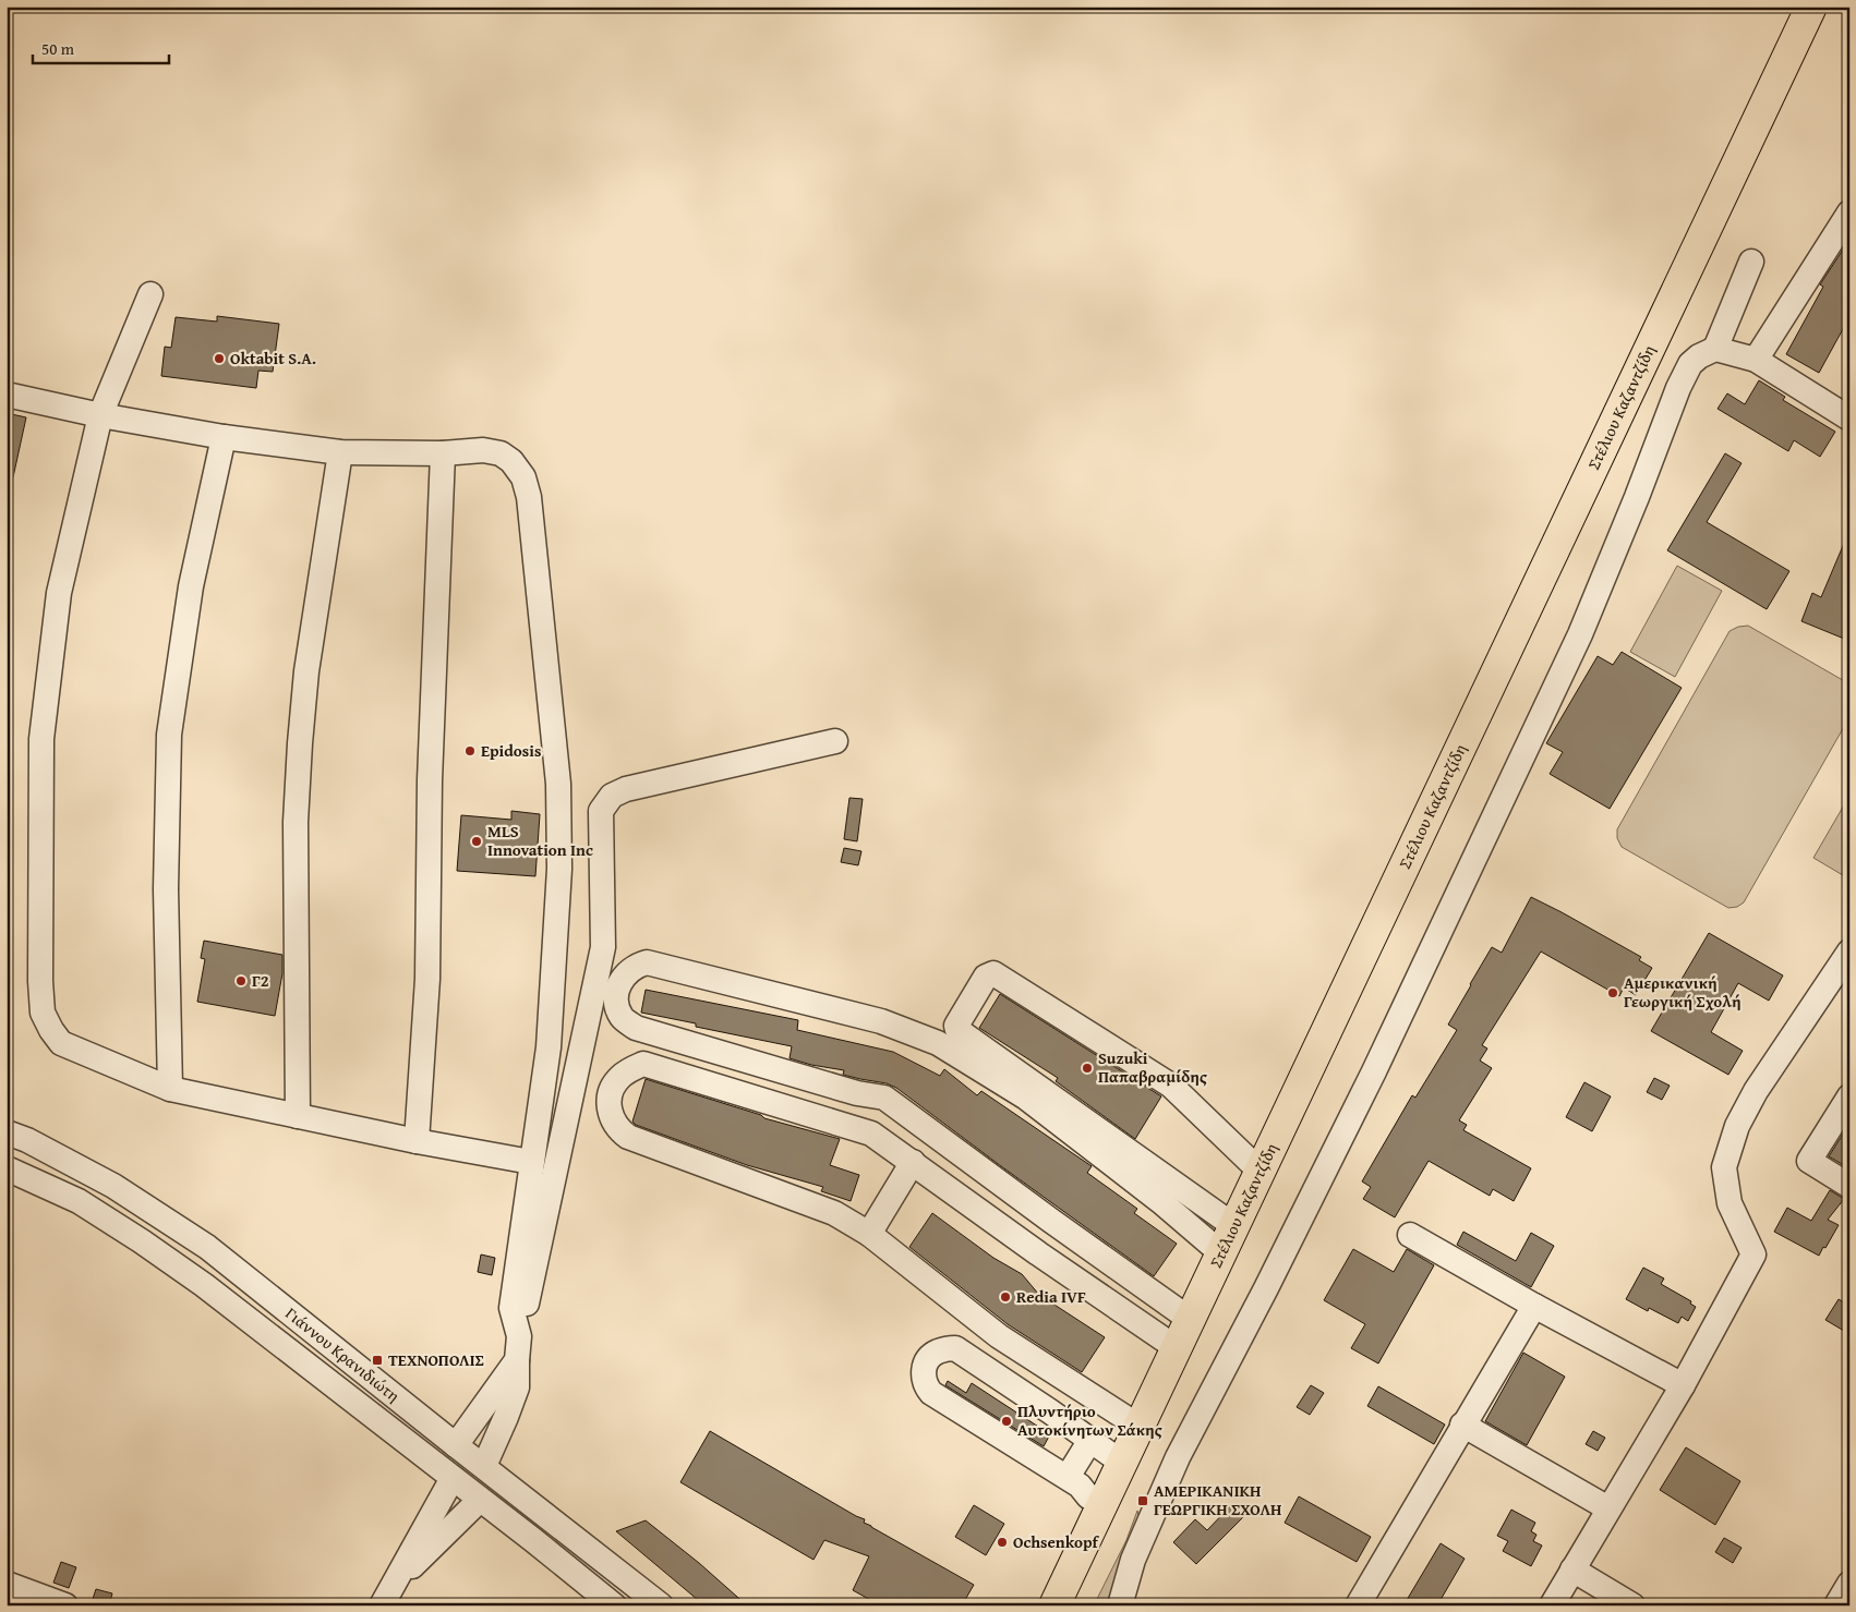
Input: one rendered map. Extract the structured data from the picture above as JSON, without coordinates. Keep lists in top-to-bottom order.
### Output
{
  "streets": {
    "main road": ["Στέλιου Καζαντζίδη"],
    "street": ["Γιάννου Κρανιδιώτη"]
  },
  "places": {
    "other": [
      "Oktabit S.A.",
      "Epidosis",
      "MLS Innovation Inc",
      "Γ2",
      "Αμερικανική Γεωργική Σχολή",
      "Suzuki Παπαβραμίδης",
      "Redia IVF",
      "Πλυντήριο Αυτοκίνητων Σάκης",
      "Ochsenkopf"
    ],
    "transit": ["ΤΕΧΝΟΠΟΛΙΣ", "ΑΜΕΡΙΚΑΝΙΚΗ ΓΕΩΡΓΙΚΗ ΣΧΟΛΗ"]
  },
  "scale_bar": "50 m"
}
